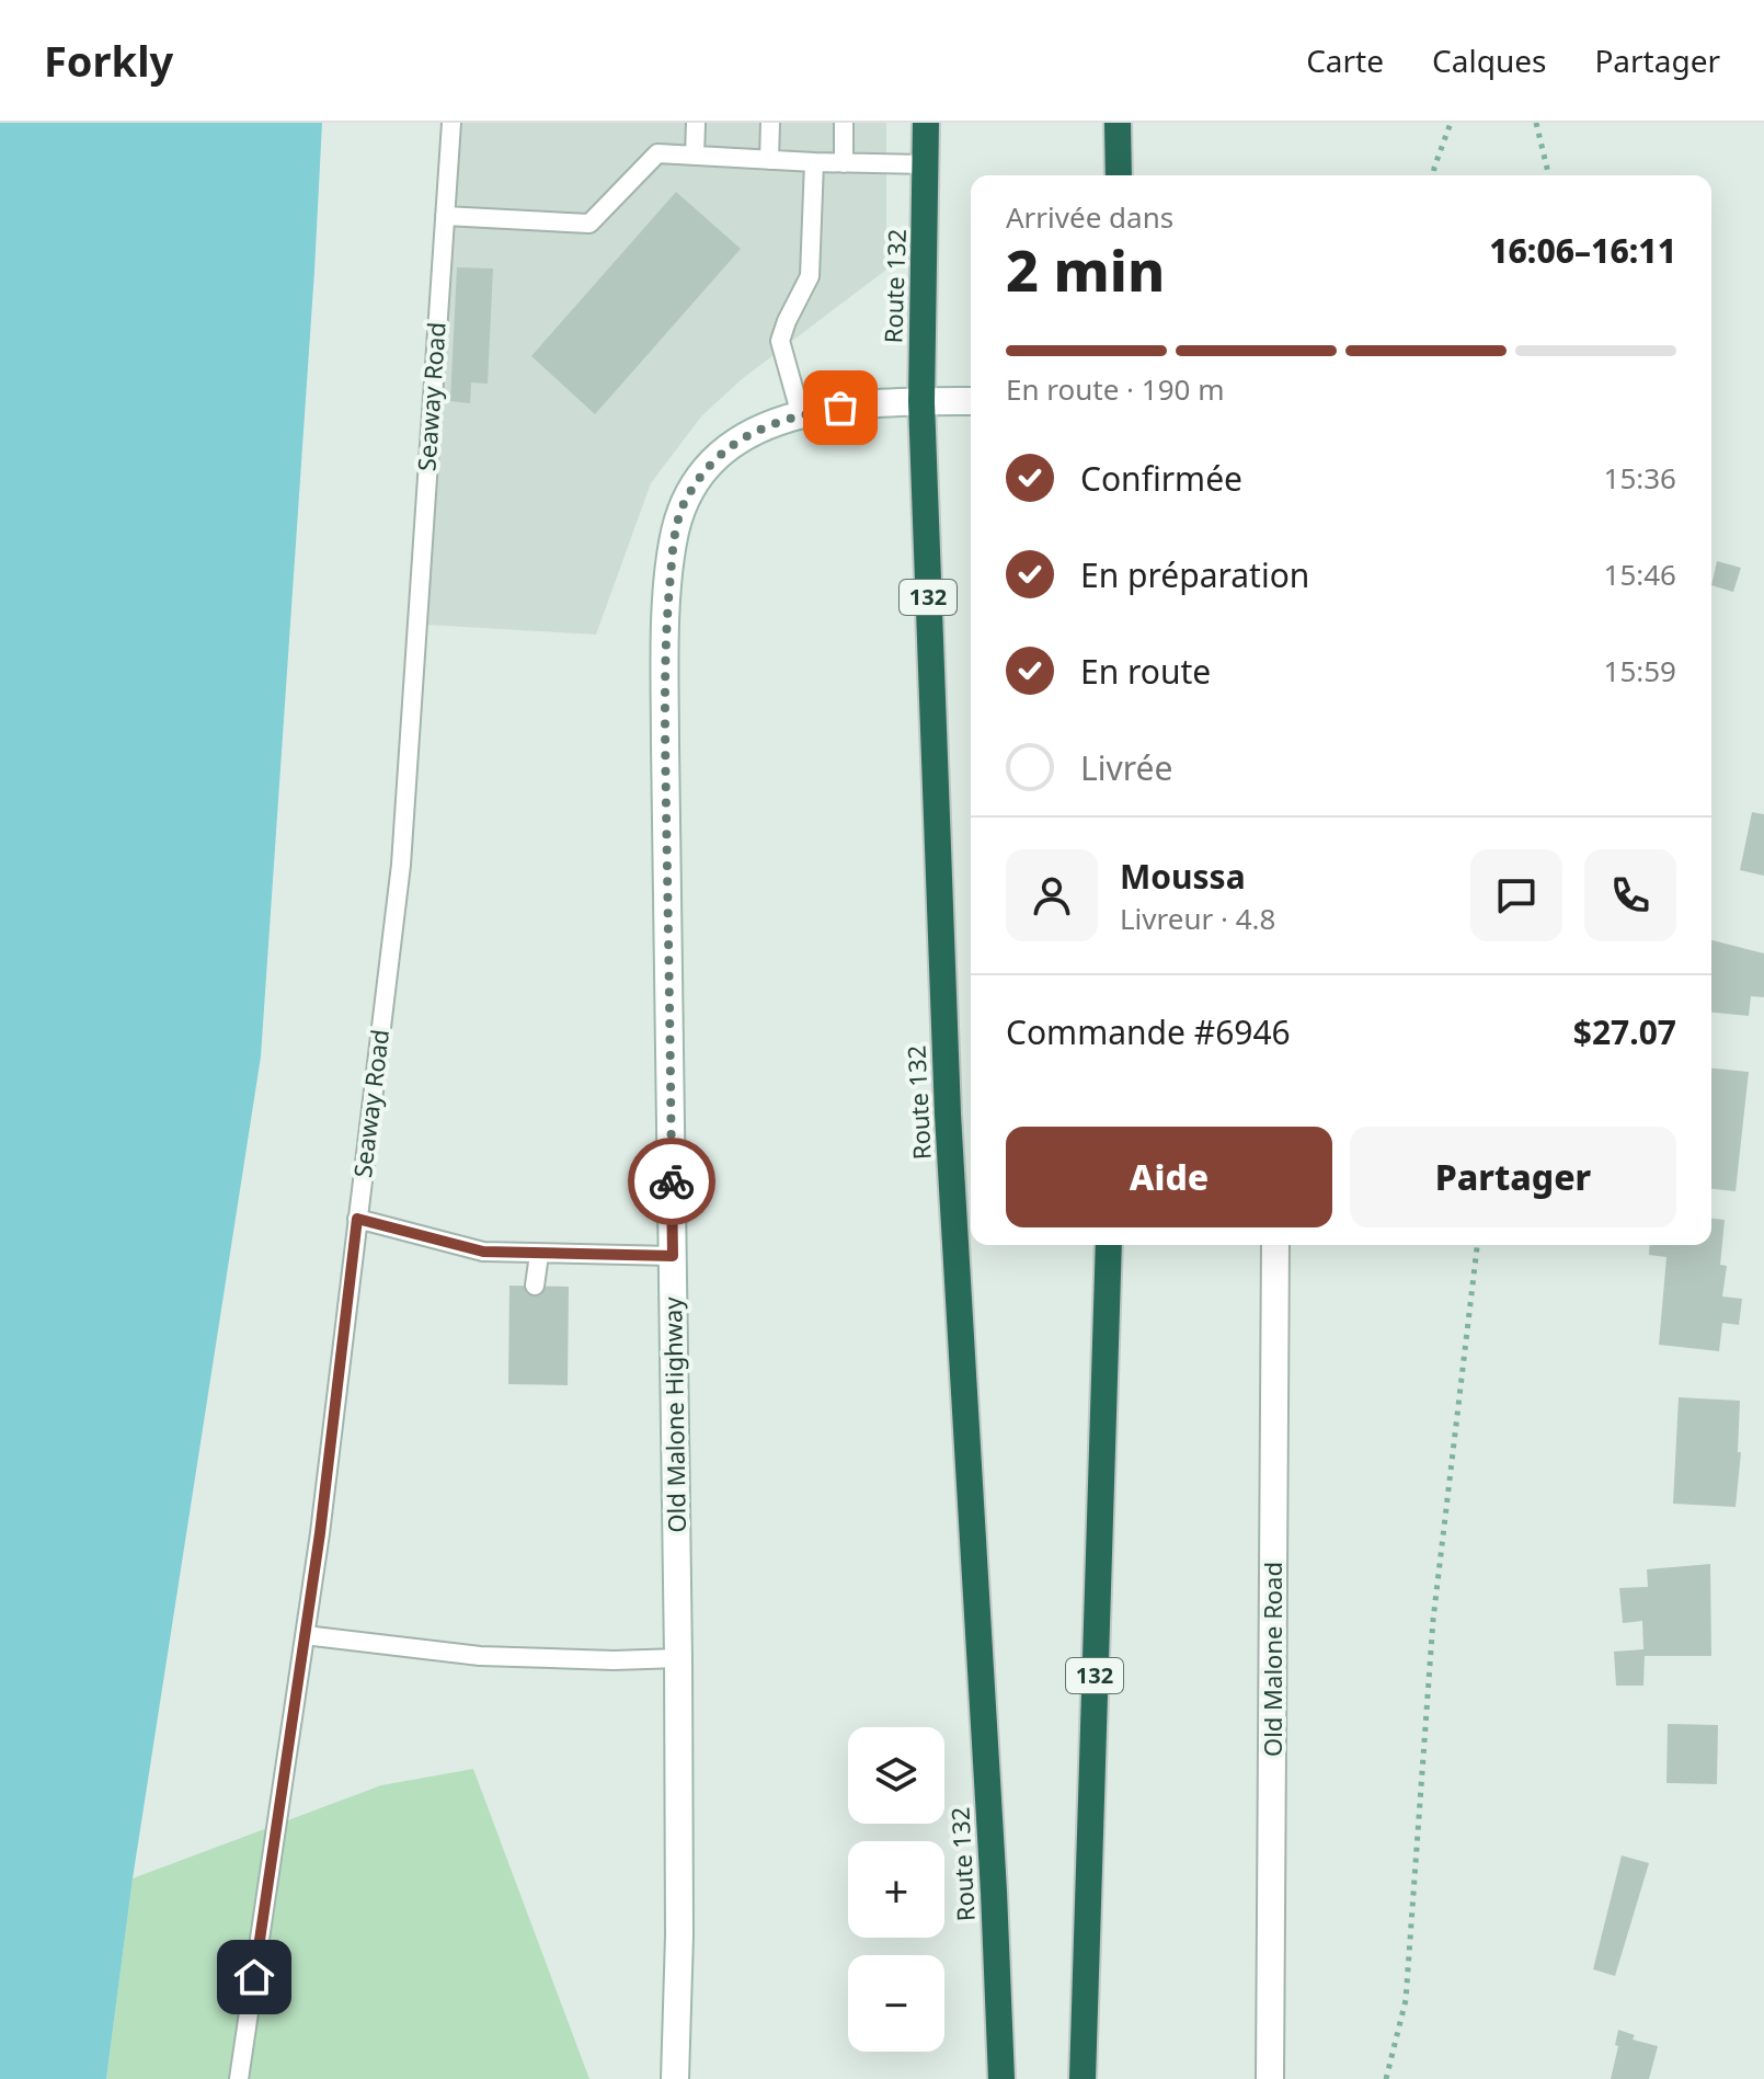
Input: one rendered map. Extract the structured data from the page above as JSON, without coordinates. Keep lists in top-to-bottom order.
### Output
{
  "streets": {
    "highway": ["Route 132", "132"],
    "street": ["Old Malone Highway", "Old Malone Road"],
    "lane": ["Seaway Road"]
  },
  "crossings": [
    ["Route 132", "Old Malone Highway"]
  ],
  "page": {
    "header": "Forkly",
    "nav": ["Carte", "Calques", "Partager"],
    "heading": ["2 min", "Arrivée dans", "16:06–16:11"],
    "panel": [
      "Moussa",
      "Livreur · 4.8",
      "Commande #6946",
      "$27.07"
    ],
    "bar": "En route · 190 m",
    "list": [
      ["Confirmée", "15:36"],
      ["En préparation", "15:46"],
      ["En route", "15:59"],
      "Livrée"
    ],
    "buttons": ["Aide", "Partager"],
    "map_buttons": ["+", "−"]
  }
}
